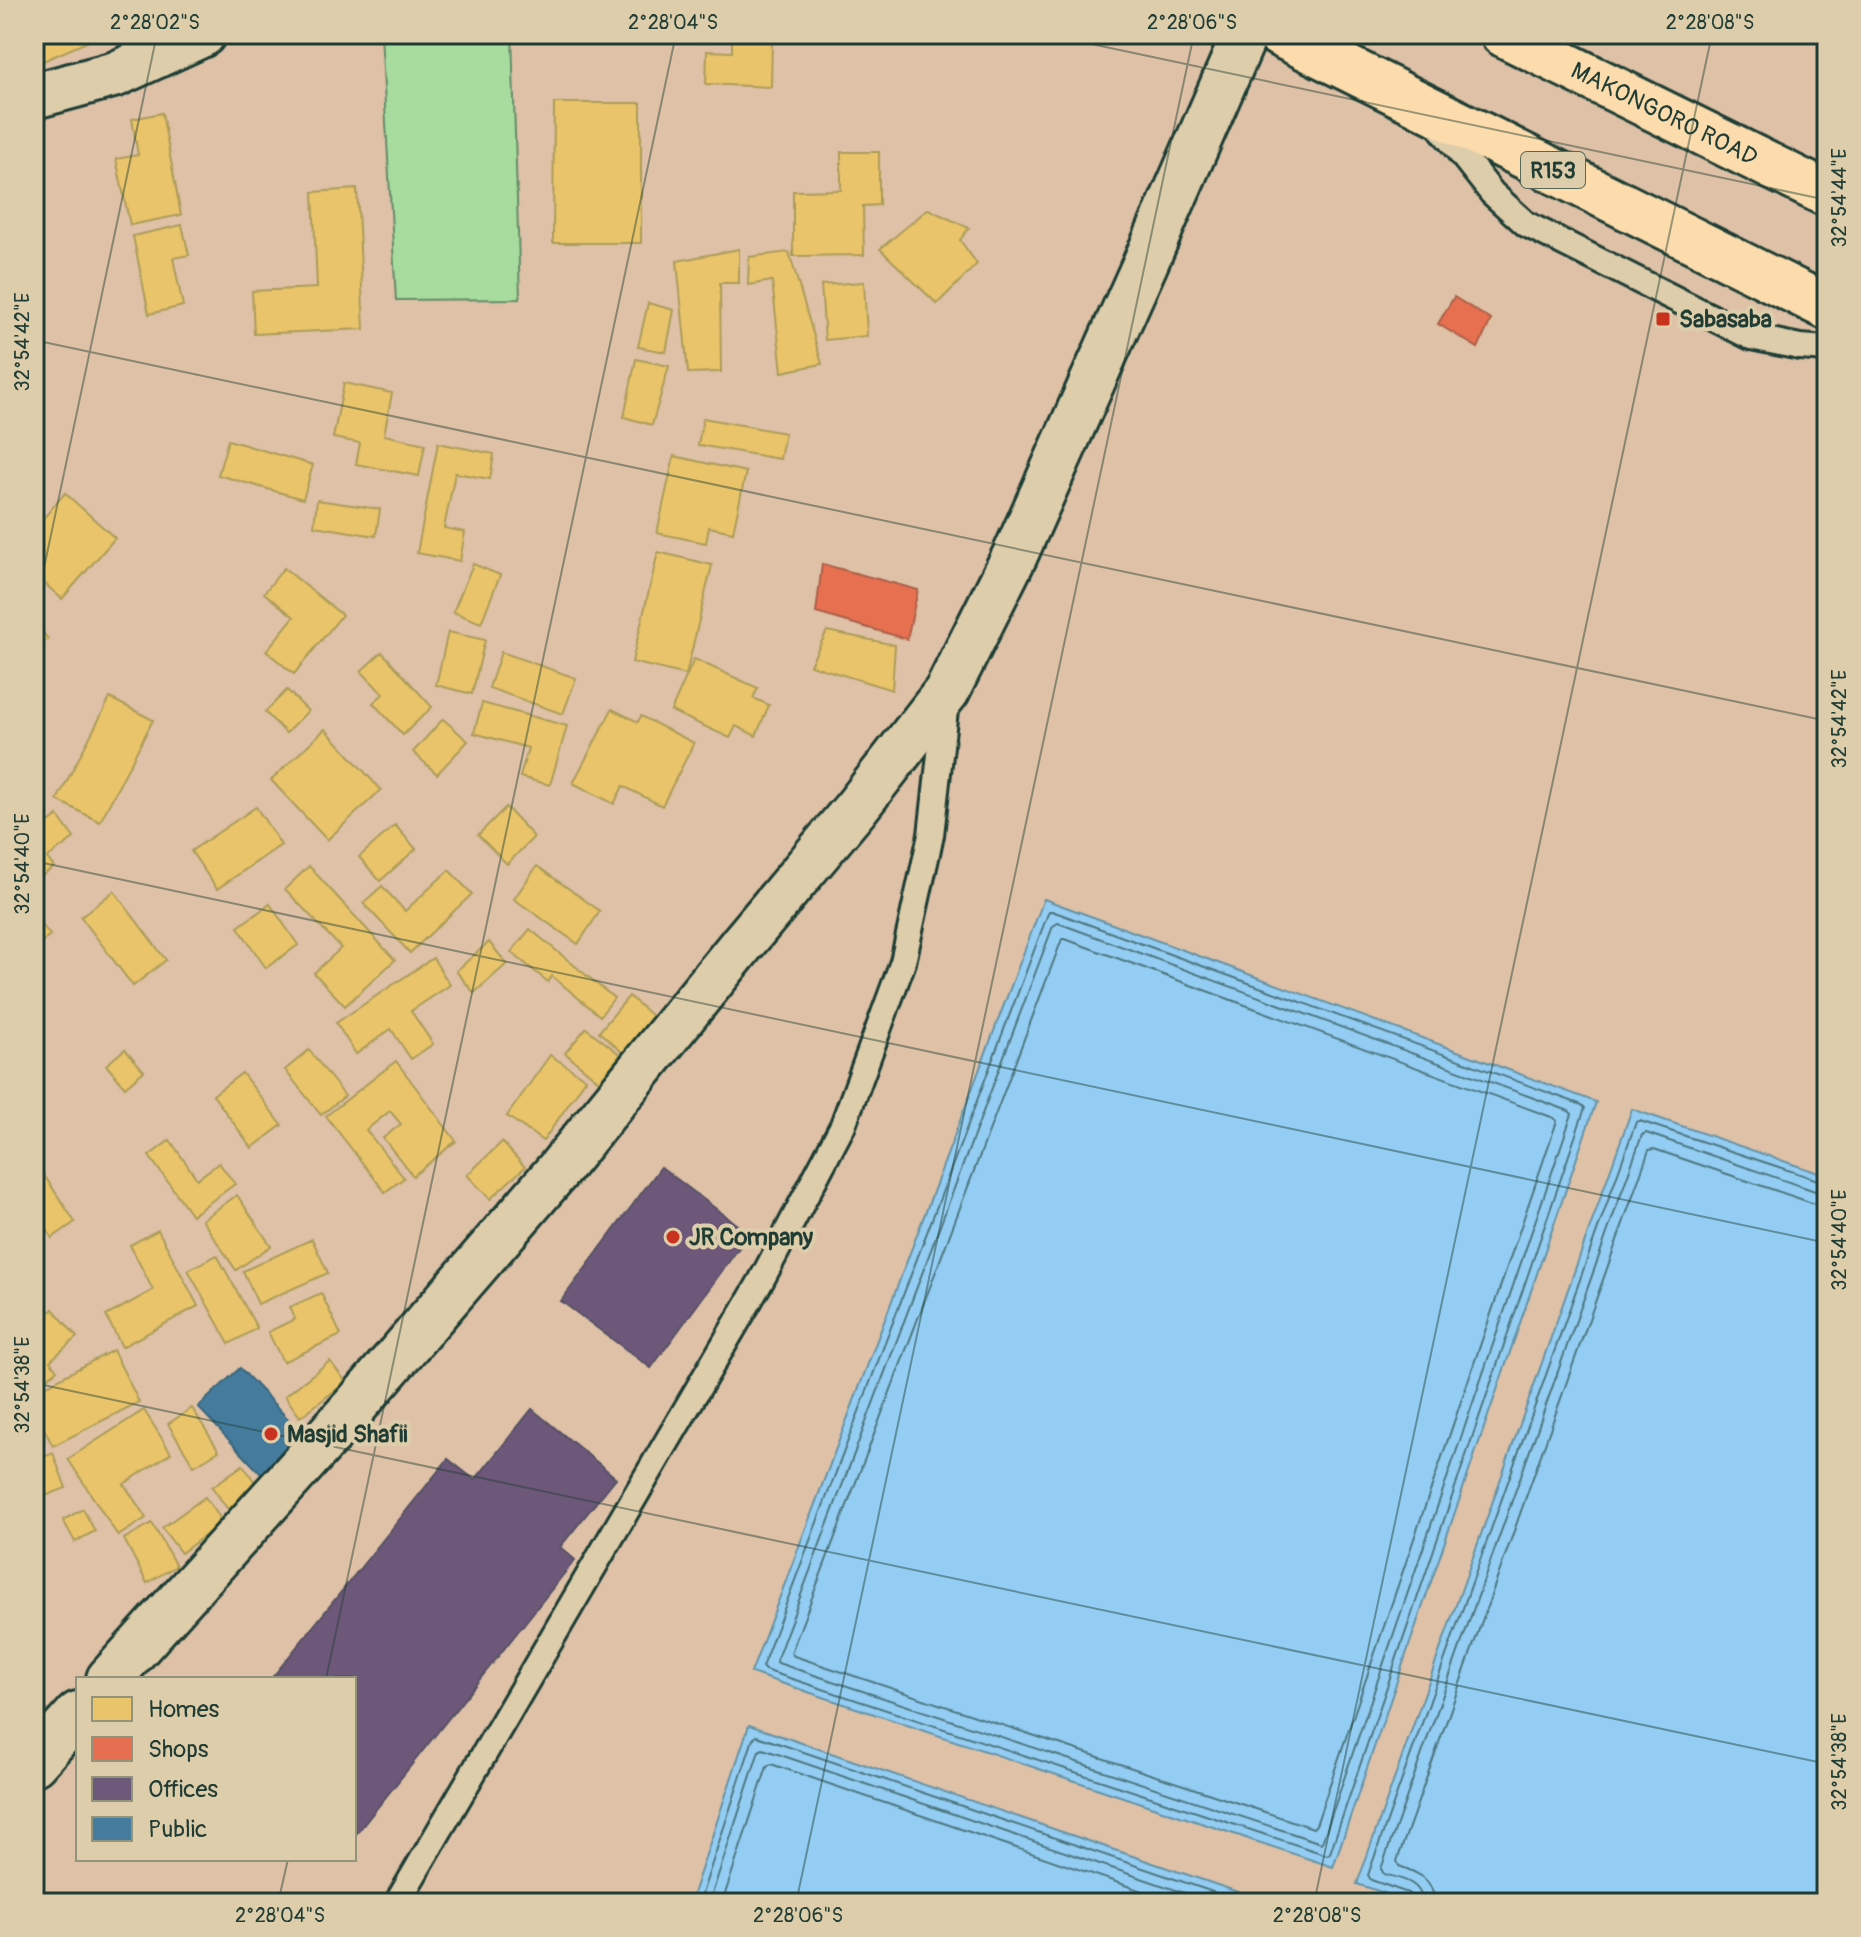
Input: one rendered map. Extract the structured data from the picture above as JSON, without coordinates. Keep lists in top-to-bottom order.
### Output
{
  "streets": {
    "main road": ["MAKONGORO ROAD", "R153"]
  },
  "places": {
    "transit": ["Sabasaba"],
    "other": ["JR Company", "Masjid Shafii"]
  },
  "legend": [
    "Homes",
    "Shops",
    "Offices",
    "Public"
  ],
  "coordinates": [
    "2°28'02\"S",
    "2°28'04\"S",
    "2°28'06\"S",
    "2°28'08\"S",
    "32°54'44\"E",
    "32°54'42\"E",
    "32°54'40\"E",
    "32°54'38\"E"
  ]
}
